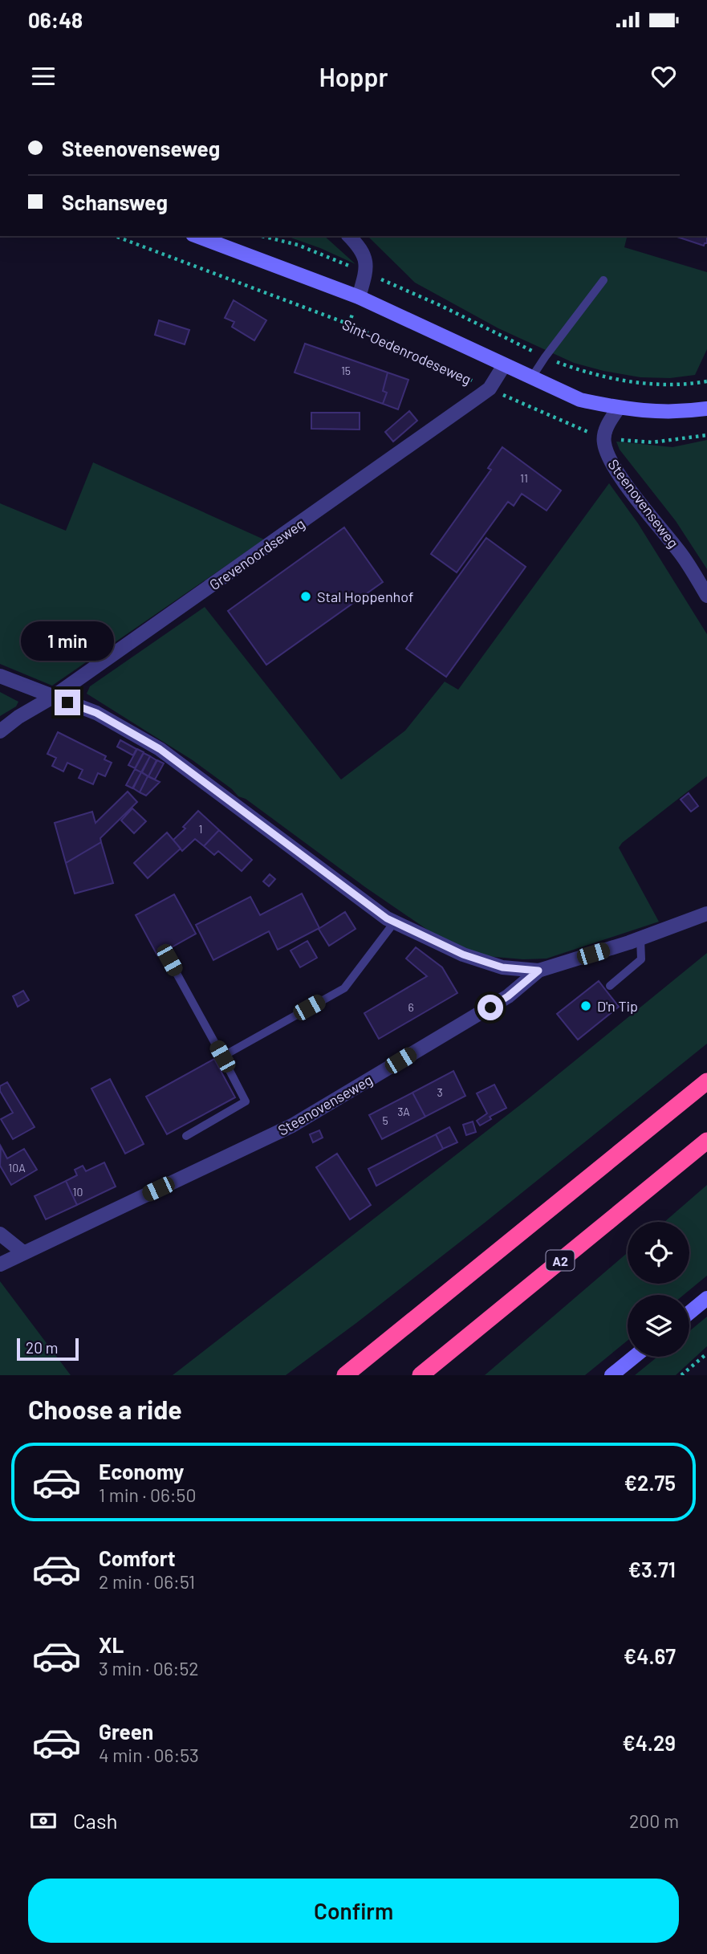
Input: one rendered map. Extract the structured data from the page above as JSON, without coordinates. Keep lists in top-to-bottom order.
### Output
{
  "streets": {
    "highway": ["A2"],
    "street": ["Sint-Oedenrodeseweg", "Steenovenseweg", "Grevenoordseweg"]
  },
  "crossings": [
    ["Sint-Oedenrodeseweg", "Steenovenseweg"],
    ["Sint-Oedenrodeseweg", "Grevenoordseweg"]
  ],
  "places": ["Stal Hoppenhof", "D'n Tip"],
  "house_numbers": [
    "15",
    "11",
    "1",
    "6",
    "3",
    "3A",
    "5",
    "10A",
    "10"
  ],
  "scale_bar": "20 m",
  "page": {
    "status": "06:48",
    "header": "Hoppr",
    "banner": ["Steenovenseweg", "Schansweg"],
    "bubble": "1 min",
    "scale": "20 m",
    "heading": "Choose a ride",
    "list": [
      {
        "name": "Economy",
        "note": "1 min · 06:50",
        "value": "€2.75"
      },
      {
        "name": "Comfort",
        "note": "2 min · 06:51",
        "value": "€3.71"
      },
      {
        "name": "XL",
        "note": "3 min · 06:52",
        "value": "€4.67"
      },
      {
        "name": "Green",
        "note": "4 min · 06:53",
        "value": "€4.29"
      }
    ],
    "pay": ["Cash", "200 m"],
    "buttons": "Confirm"
  }
}
